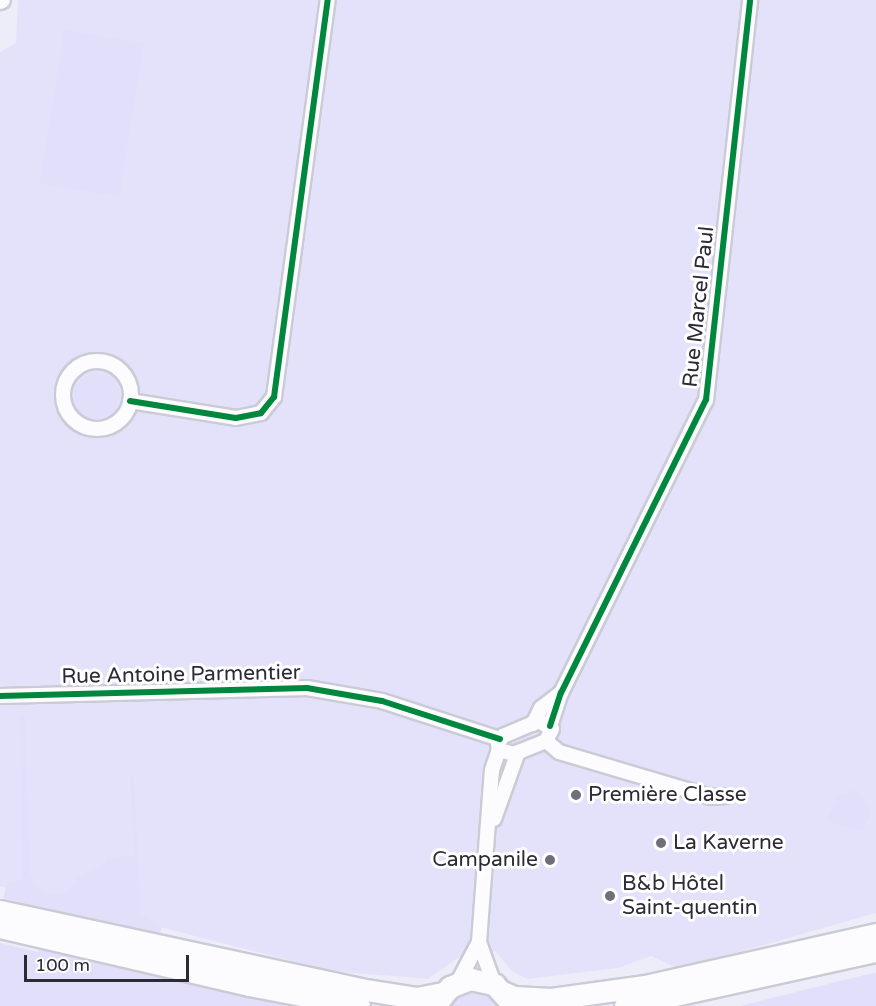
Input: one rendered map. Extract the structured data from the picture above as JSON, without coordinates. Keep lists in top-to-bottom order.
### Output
{
  "streets": {
    "street": ["Rue Marcel Paul", "Rue Antoine Parmentier"]
  },
  "places": [
    "Première Classe",
    "La Kaverne",
    "Campanile",
    "B&b Hôtel Saint-quentin"
  ],
  "scale_bar": "100 m"
}
